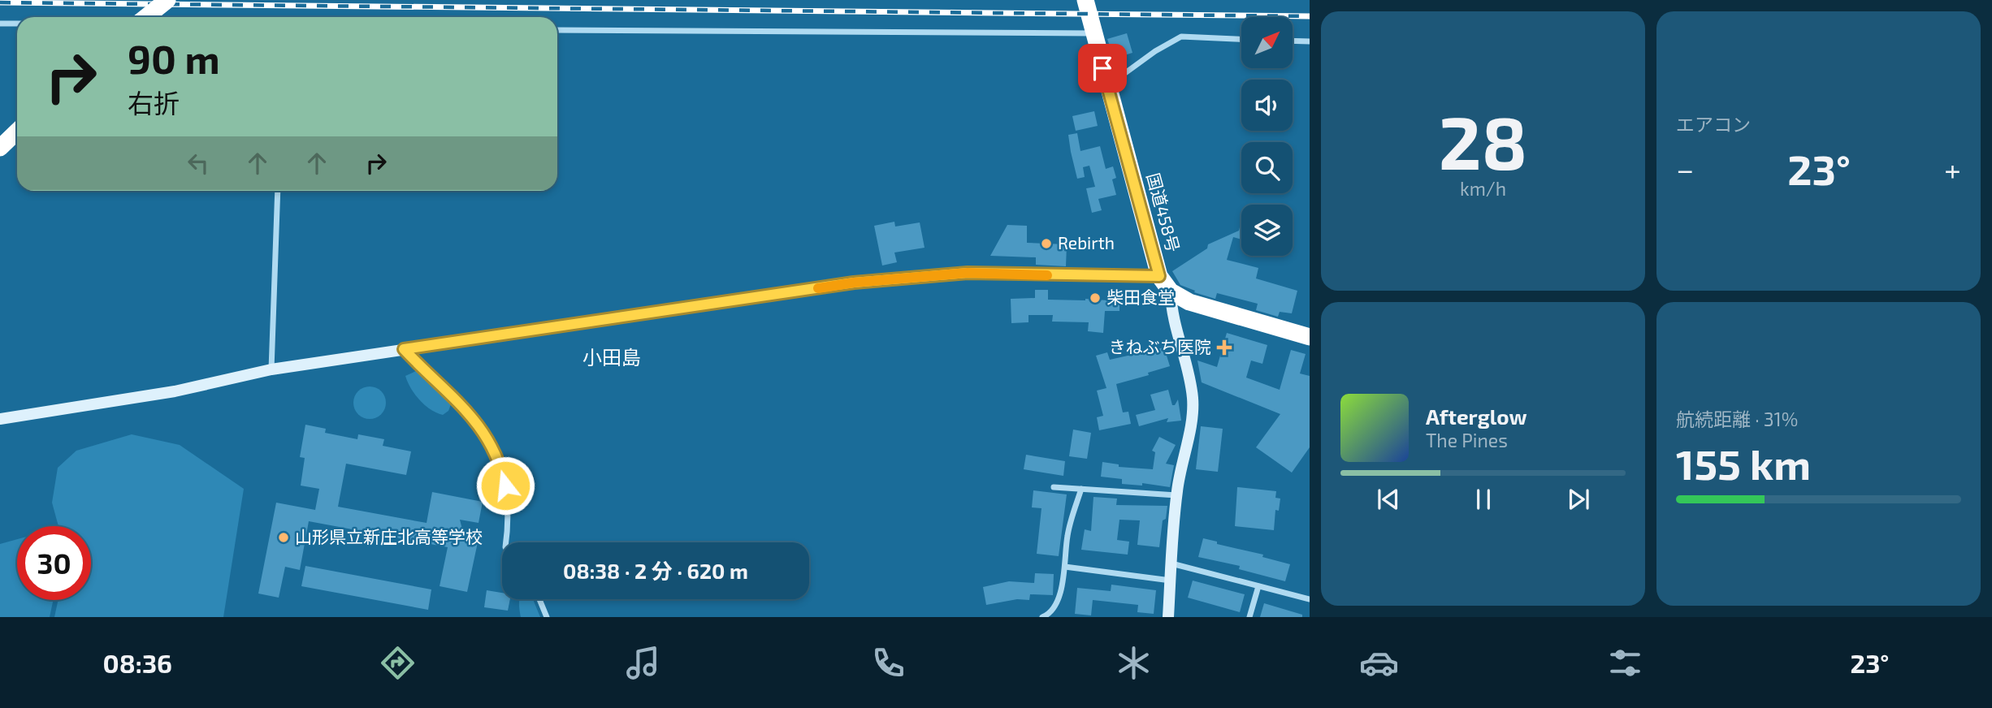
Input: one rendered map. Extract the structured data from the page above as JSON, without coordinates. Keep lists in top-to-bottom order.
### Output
{
  "streets": {
    "highway": ["国道458号"]
  },
  "districts": ["小田島"],
  "places": {
    "other": ["Rebirth", "柴田食堂", "山形県立新庄北高等学校"],
    "health": ["きねぶち医院"]
  },
  "north": "top right",
  "page": {
    "tile": [
      ["28", "km/h"],
      "エアコン",
      ["航続距離 · 31%", "155 km"]
    ],
    "turn": ["90 m", "右折"],
    "heat": ["−", "23°", "+"],
    "song": ["Afterglow", "The Pines"],
    "limit": "30",
    "trip": "08:38 · 2 分 · 620 m",
    "tabs": ["08:36", "23°"]
  }
}
